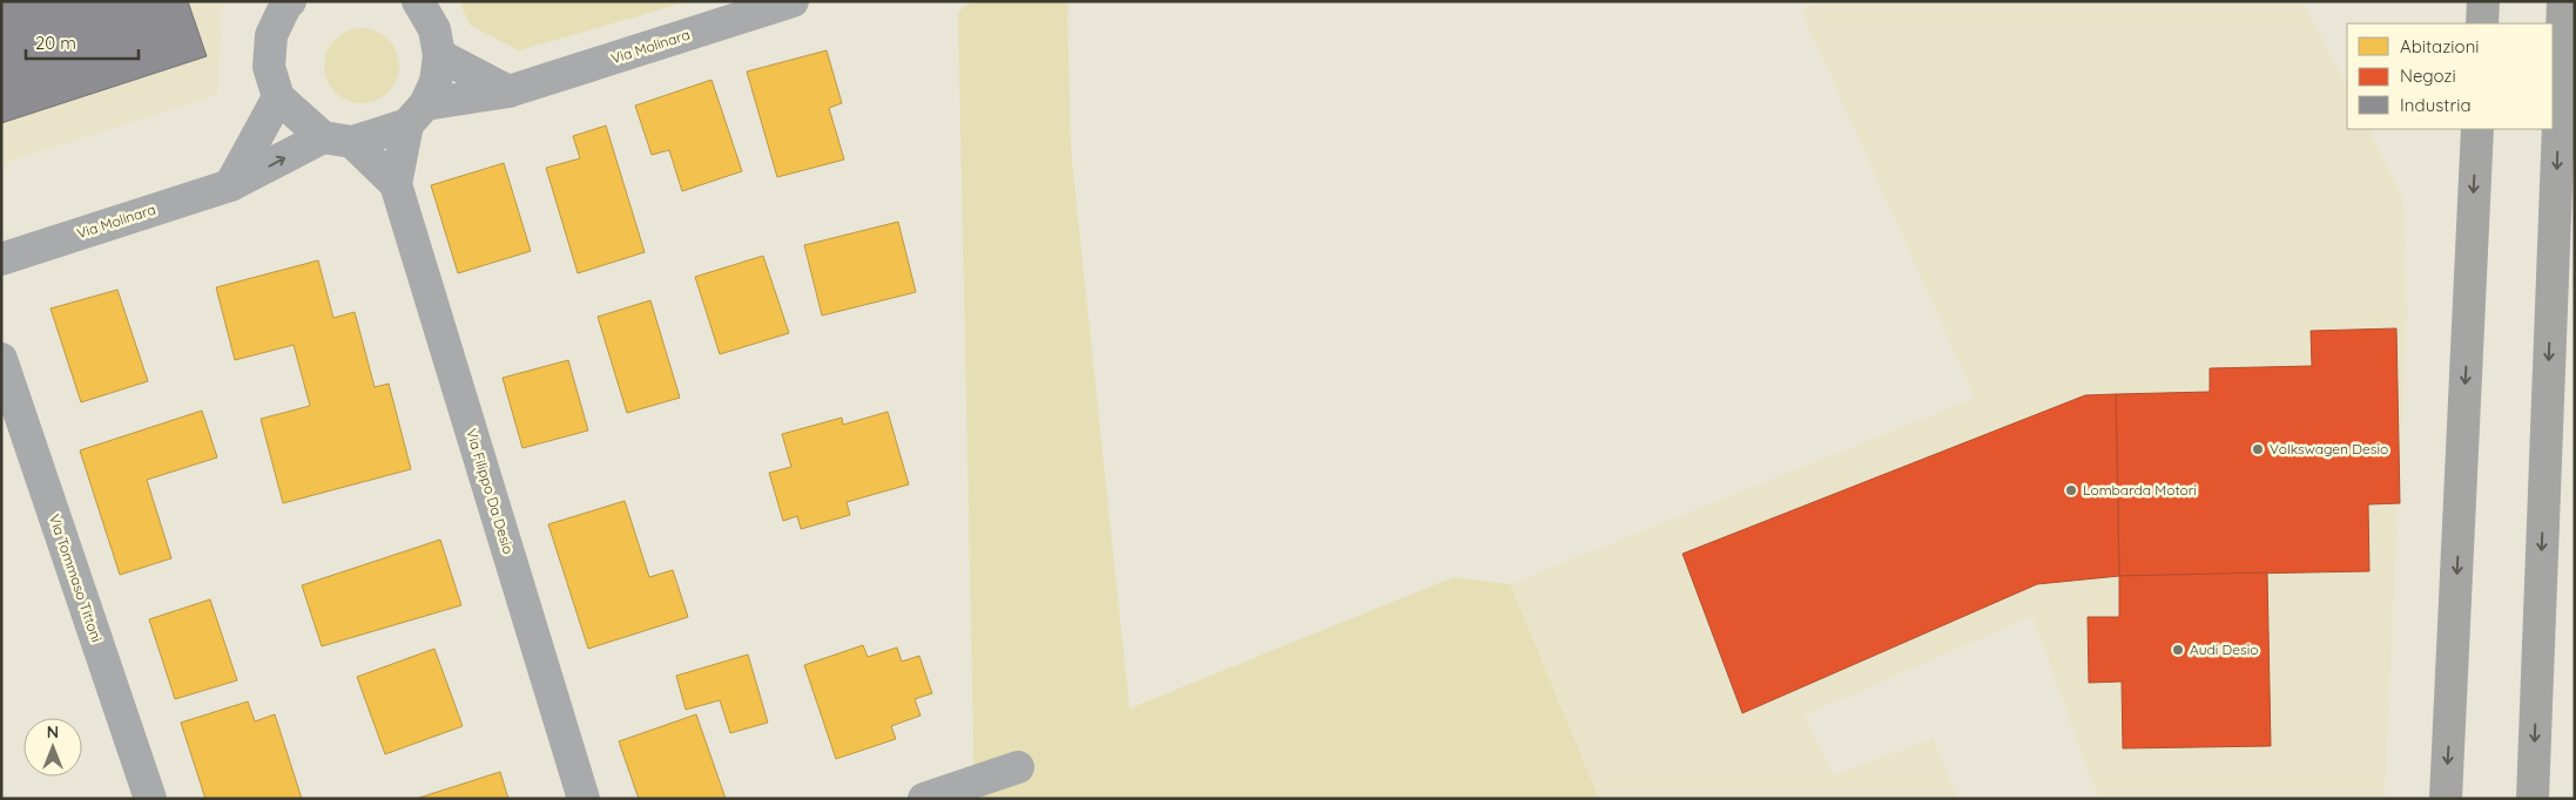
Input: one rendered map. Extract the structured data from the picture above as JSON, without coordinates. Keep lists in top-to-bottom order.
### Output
{
  "streets": {
    "street": ["Via Molinara", "Via Filippo Da Desio", "Via Tommaso Tittoni"]
  },
  "crossings": [
    ["Via Molinara", "Via Filippo Da Desio"]
  ],
  "places": ["Volkswagen Desio", "Lombarda Motori", "Audi Desio"],
  "legend": ["Abitazioni", "Negozi", "Industria"],
  "scale_bar": "20 m",
  "north": "top"
}
